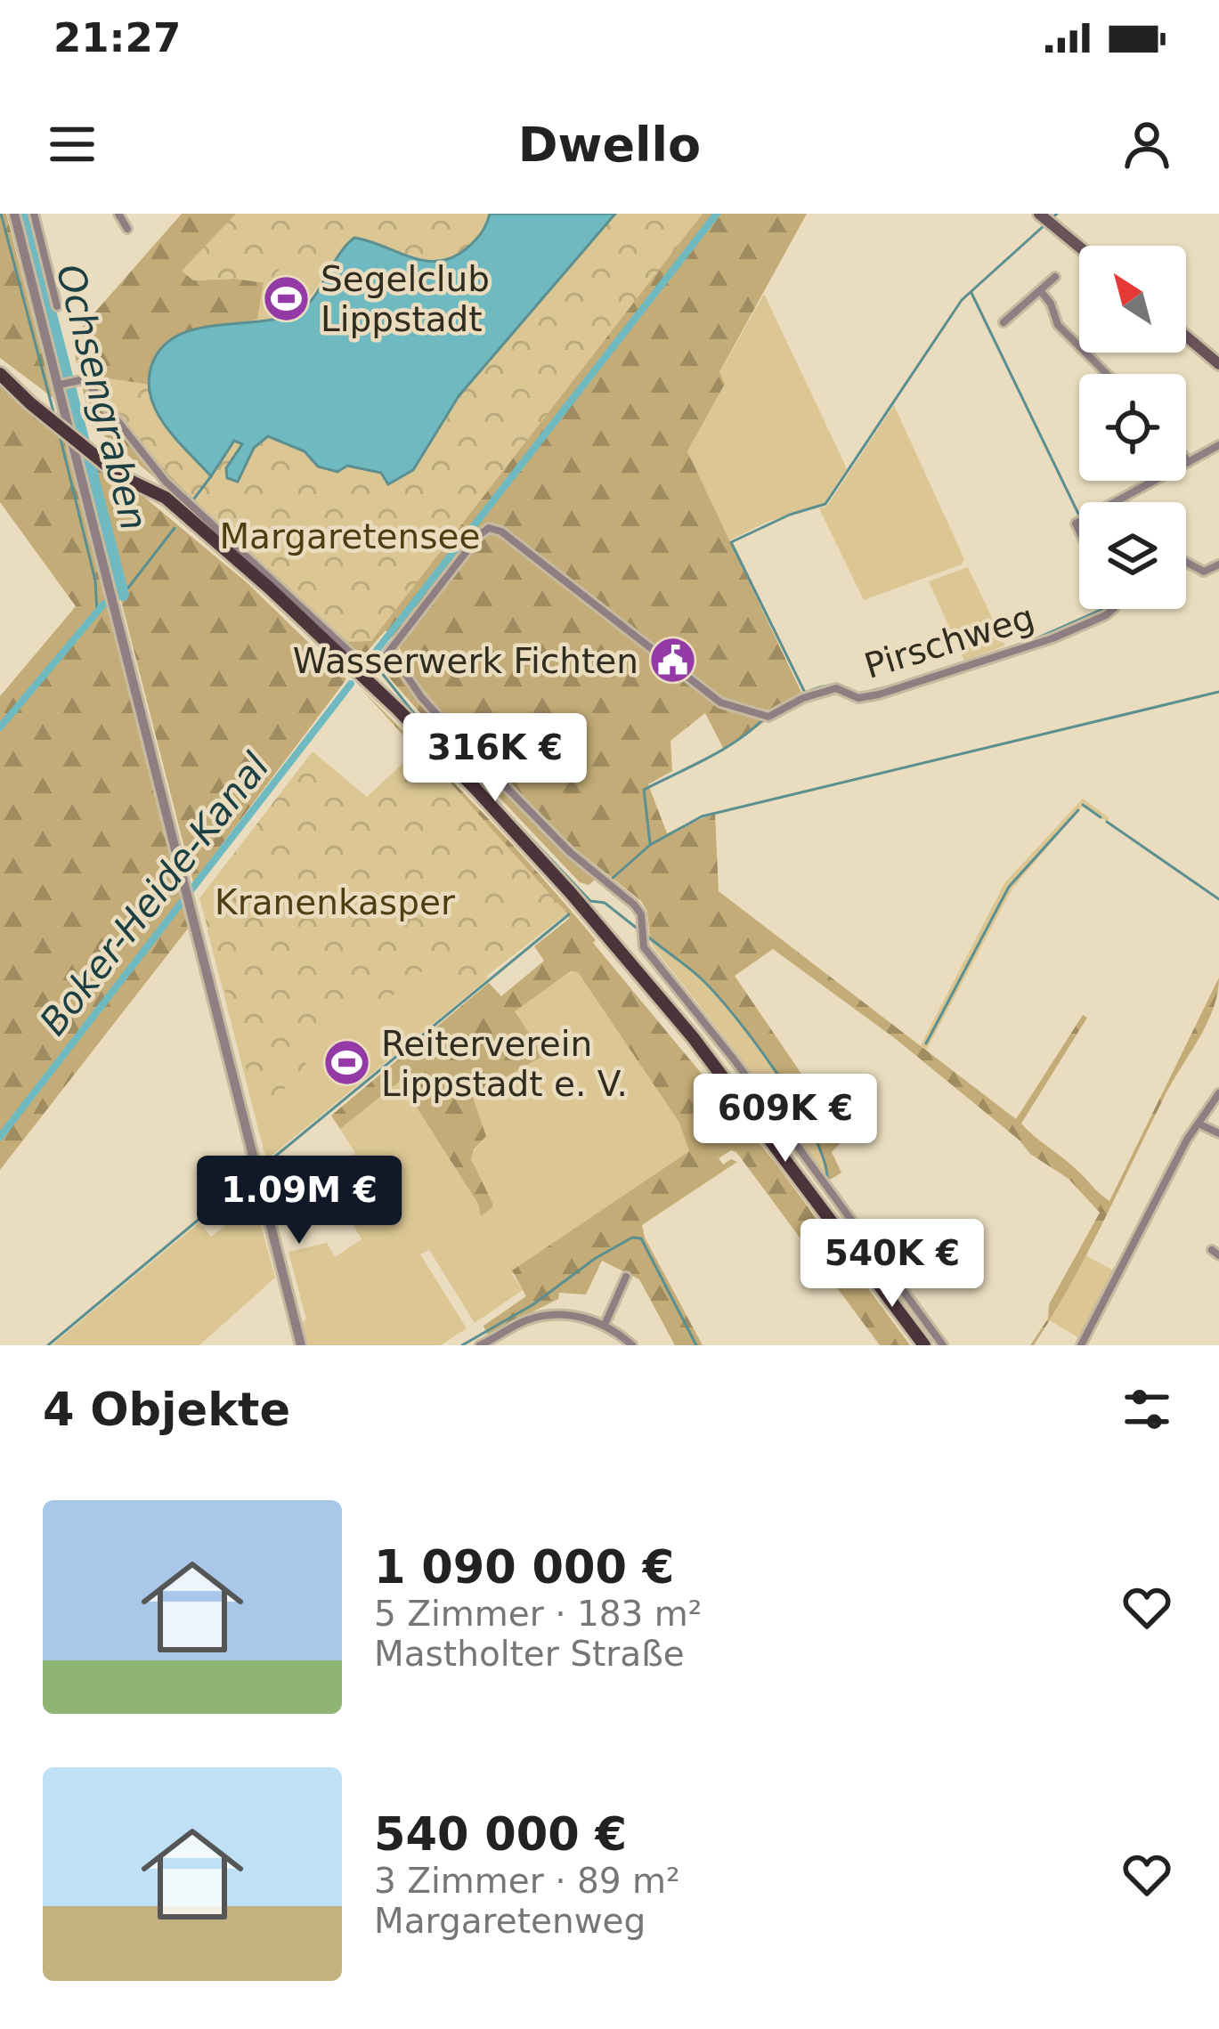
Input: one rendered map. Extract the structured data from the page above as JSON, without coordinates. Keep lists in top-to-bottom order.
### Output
{
  "streets": {
    "street": ["Pirschweg"]
  },
  "water": ["Ochsengraben", "Boker-Heide-Kanal"],
  "parks": ["Margaretensee", "Kranenkasper"],
  "places": {
    "sports": ["Segelclub Lippstadt", "Reiterverein Lippstadt e. V."],
    "public building": ["Wasserwerk Fichten"]
  },
  "north": "top left",
  "page": {
    "status": "21:27",
    "header": "Dwello",
    "price": [
      "316K €",
      "609K €",
      "1.09M €",
      "540K €"
    ],
    "heading": "4 Objekte",
    "list": [
      {
        "name": "1 090 000 €",
        "note": "5 Zimmer · 183 m² · Mastholter Straße"
      },
      {
        "name": "540 000 €",
        "note": "3 Zimmer · 89 m² · Margaretenweg"
      }
    ]
  }
}
